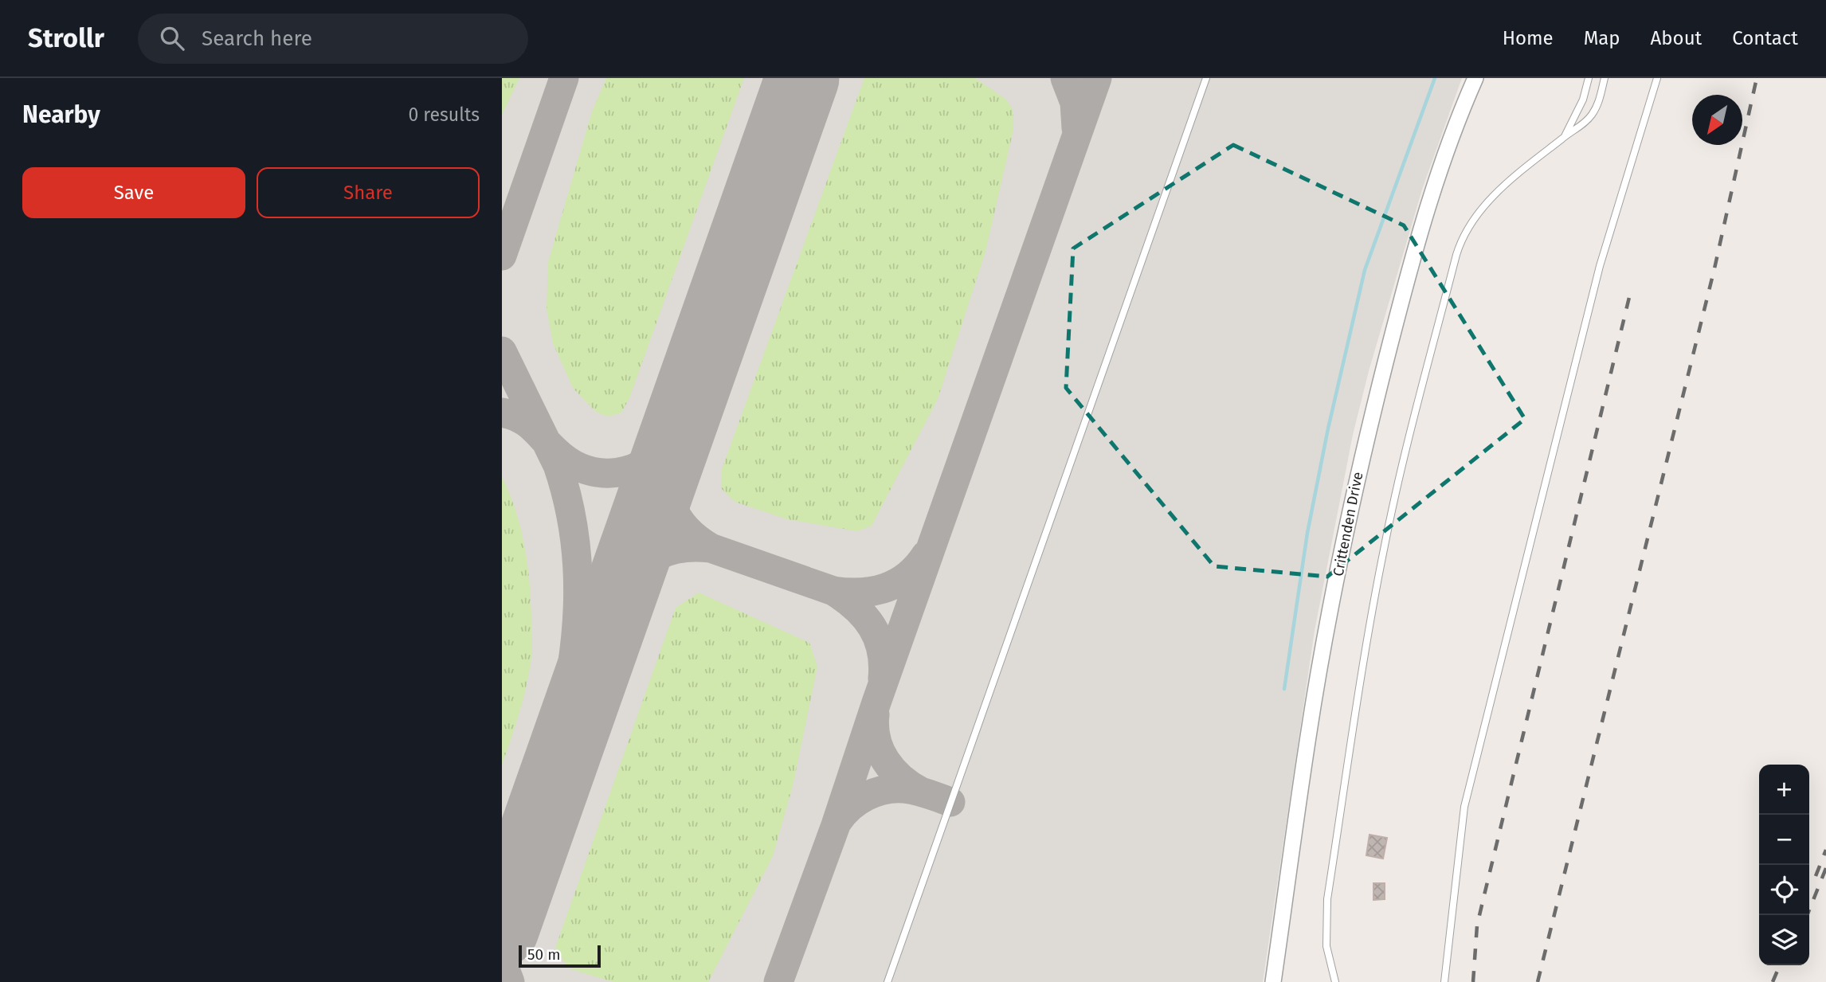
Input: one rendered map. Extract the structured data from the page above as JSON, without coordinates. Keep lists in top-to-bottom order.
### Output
{
  "streets": {
    "street": ["Crittenden Drive"]
  },
  "scale_bar": "50 m",
  "north": "bottom left",
  "page": {
    "header": "Strollr",
    "search": "Search here",
    "nav": [
      "Home",
      "Map",
      "About",
      "Contact"
    ],
    "heading": ["Nearby", "0 results"],
    "buttons": ["Save", "Share"],
    "map_buttons": ["+", "−"],
    "scale": "50 m"
  }
}
